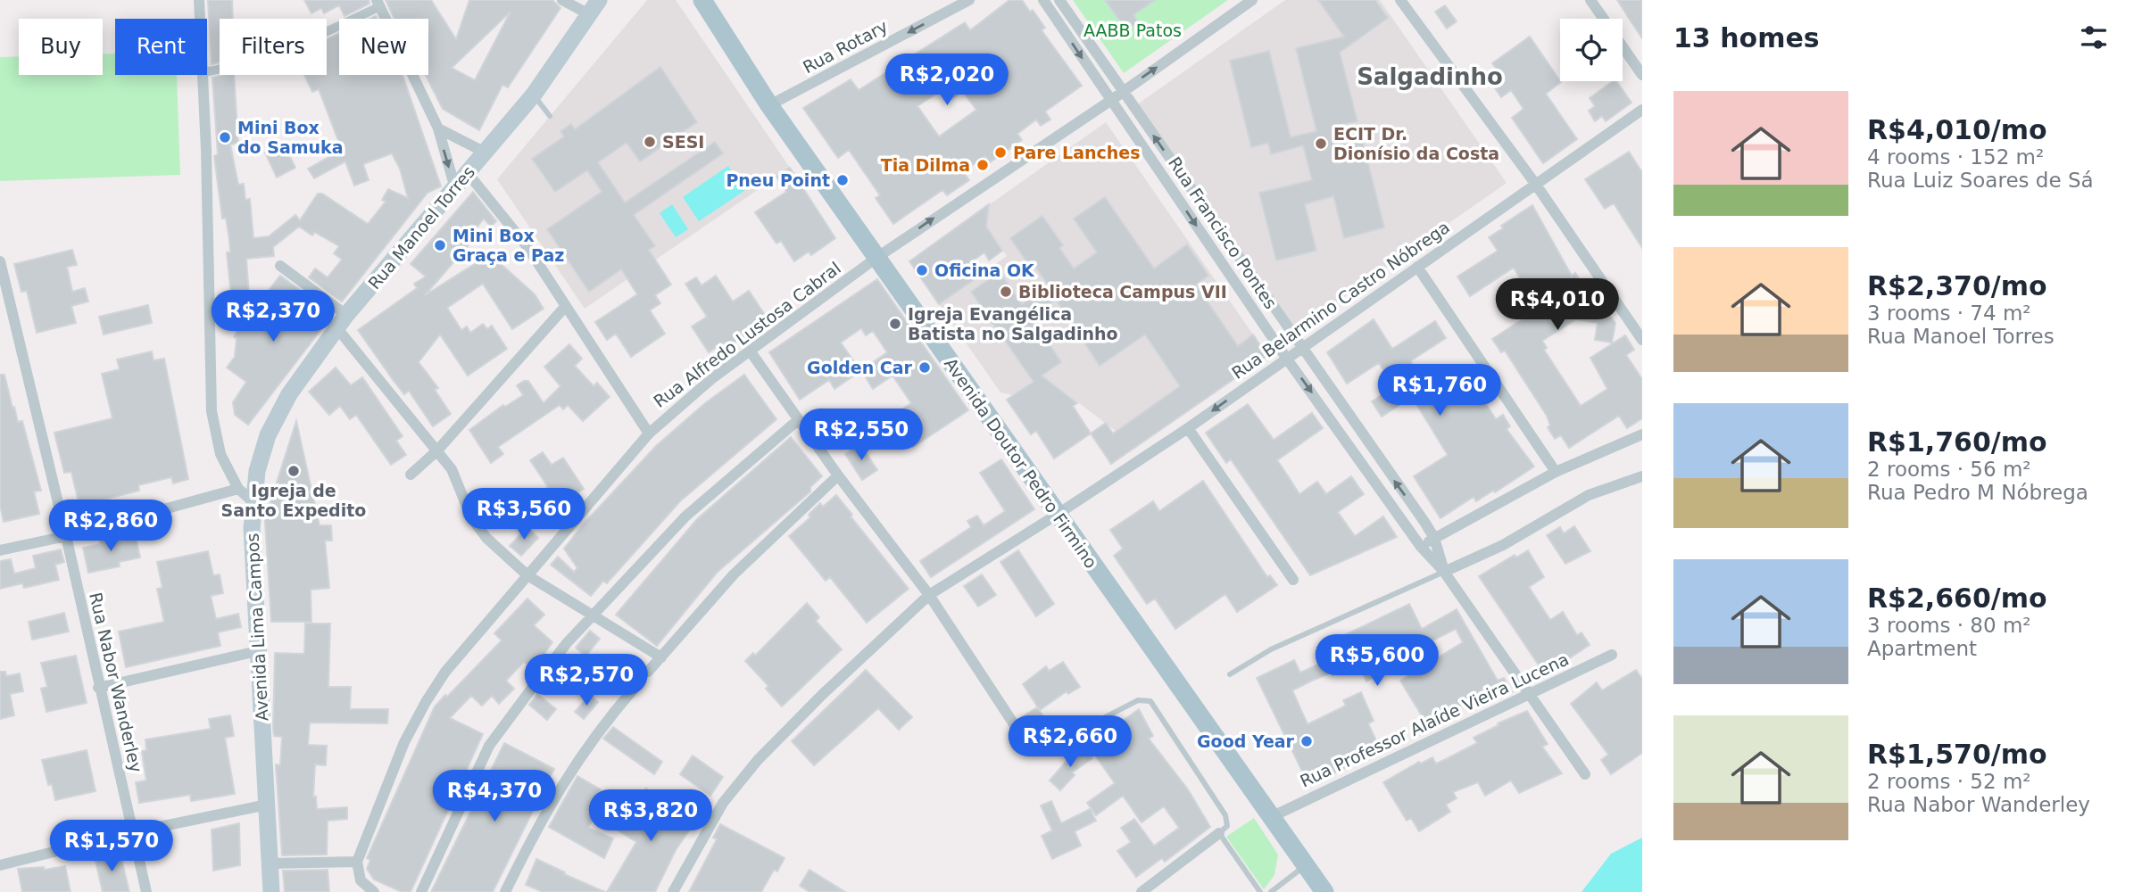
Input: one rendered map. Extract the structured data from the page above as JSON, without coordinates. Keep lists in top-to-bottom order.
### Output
{
  "streets": {
    "main road": ["Rua Manoel Torres", "Avenida Doutor Pedro Firmino", "Avenida Lima Campos"],
    "street": [
      "Rua Rotary",
      "Rua Francisco Pontes",
      "Rua Belarmino Castro Nóbrega",
      "Rua Alfredo Lustosa Cabral",
      "Rua Nabor Wanderley",
      "Rua Professor Alaíde Vieira Lucena"
    ]
  },
  "crossings": [
    ["Rua Rotary", "Avenida Doutor Pedro Firmino"],
    ["Rua Manoel Torres", "Avenida Lima Campos"],
    ["Rua Francisco Pontes", "Rua Belarmino Castro Nóbrega"],
    ["Rua Francisco Pontes", "Rua Alfredo Lustosa Cabral"],
    ["Rua Francisco Pontes", "Rua Professor Alaíde Vieira Lucena"],
    ["Rua Belarmino Castro Nóbrega", "Avenida Doutor Pedro Firmino"],
    ["Rua Alfredo Lustosa Cabral", "Avenida Doutor Pedro Firmino"],
    ["Avenida Doutor Pedro Firmino", "Rua Professor Alaíde Vieira Lucena"]
  ],
  "one_way": ["Rua Rotary"],
  "districts": ["Salgadinho"],
  "parks": ["AABB Patos"],
  "places": [
    "Mini Box do Samuka",
    "SESI",
    "ECIT Dr. Dionísio da Costa",
    "Pare Lanches",
    "Tia Dilma",
    "Pneu Point",
    "Mini Box Graça e Paz",
    "Oficina OK",
    "Biblioteca Campus VII",
    "Igreja Evangélica Batista no Salgadinho",
    "Golden Car",
    "Igreja de Santo Expedito",
    "Good Year"
  ],
  "page": {
    "heading": "13 homes",
    "chip": [
      "Buy",
      "Rent",
      "Filters",
      "New"
    ],
    "price": [
      "R$2,020",
      "R$4,010",
      "R$2,370",
      "R$1,760",
      "R$2,550",
      "R$3,560",
      "R$2,860",
      "R$5,600",
      "R$2,570",
      "R$2,660",
      "R$4,370",
      "R$3,820",
      "R$1,570"
    ],
    "list": [
      {
        "name": "R$4,010/mo",
        "note": "4 rooms · 152 m² · Rua Luiz Soares de Sá"
      },
      {
        "name": "R$2,370/mo",
        "note": "3 rooms · 74 m² · Rua Manoel Torres"
      },
      {
        "name": "R$1,760/mo",
        "note": "2 rooms · 56 m² · Rua Pedro M Nóbrega"
      },
      {
        "name": "R$2,660/mo",
        "note": "3 rooms · 80 m² · Apartment"
      },
      {
        "name": "R$1,570/mo",
        "note": "2 rooms · 52 m² · Rua Nabor Wanderley"
      }
    ]
  }
}
